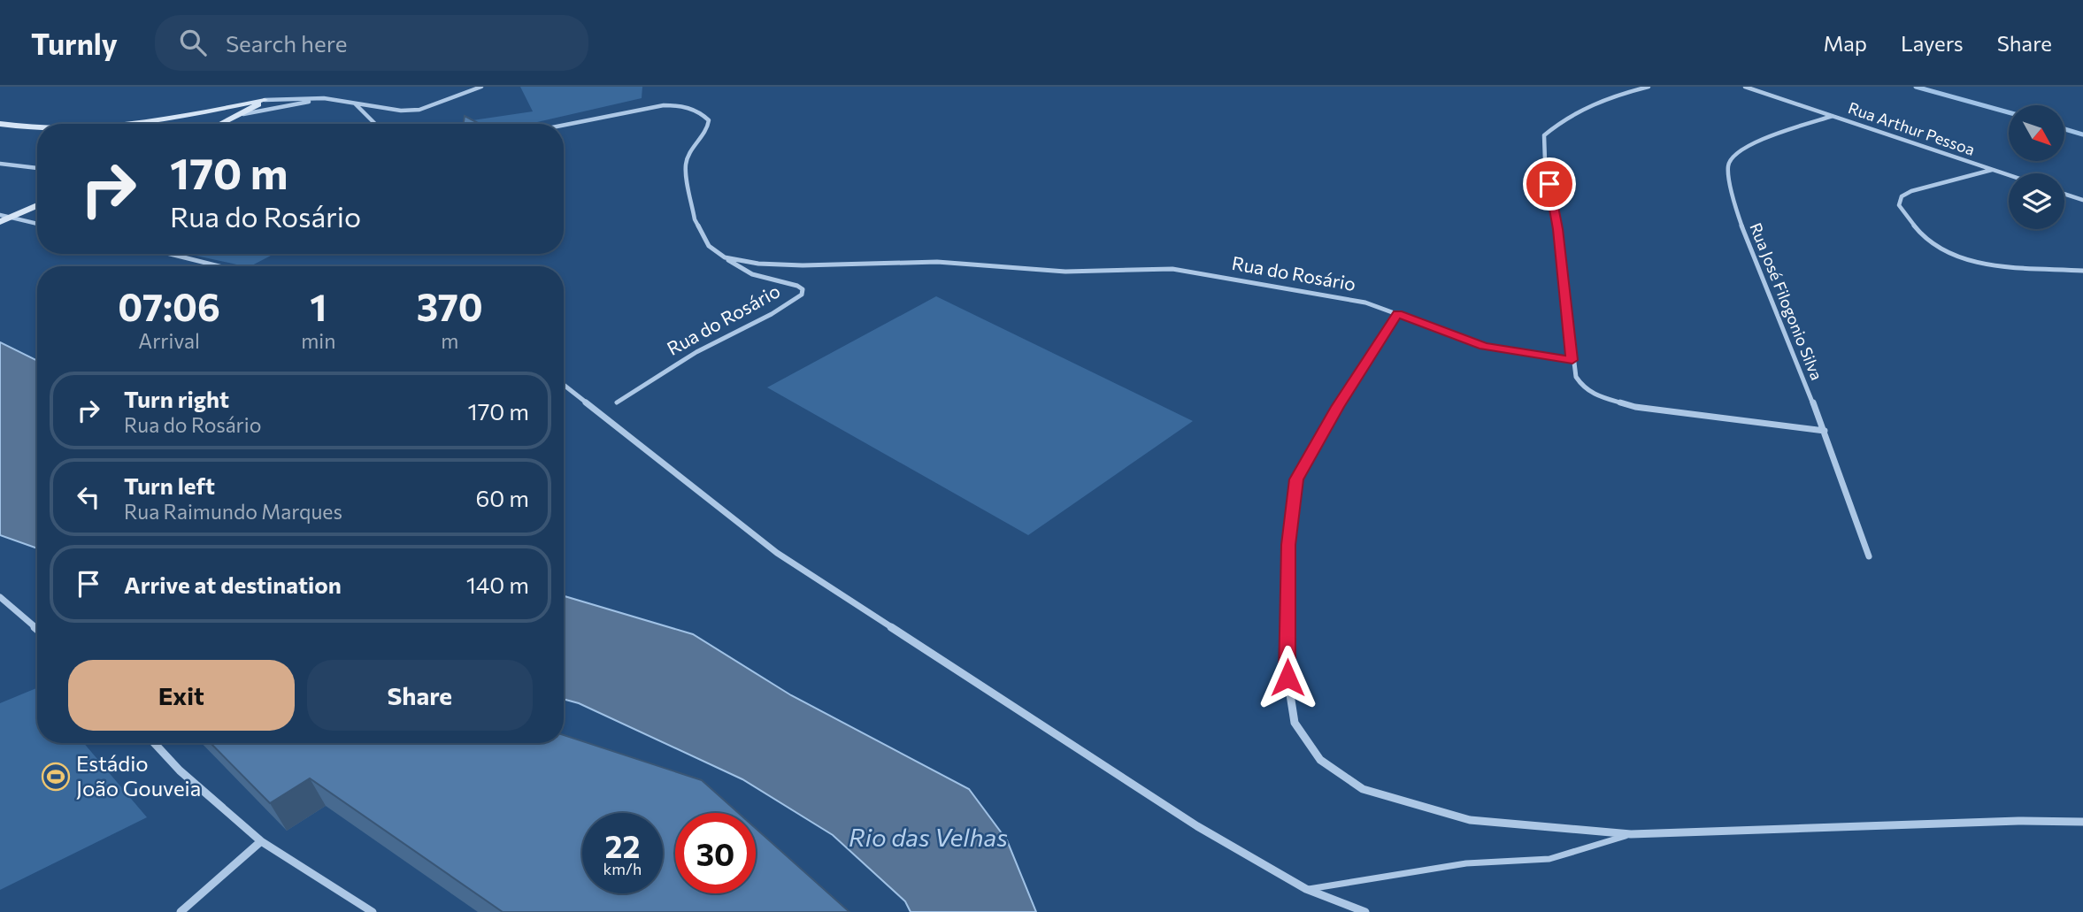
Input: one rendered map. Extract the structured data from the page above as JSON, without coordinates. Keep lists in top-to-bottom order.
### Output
{
  "streets": {
    "street": ["Rua Arthur Pessoa", "Rua do Rosário", "Rua José Filogonio Silva"]
  },
  "crossings": [
    ["Rua Arthur Pessoa", "Rua José Filogonio Silva"]
  ],
  "water": ["Rio das Velhas"],
  "places": {
    "sports": ["Estádio João Gouveia"]
  },
  "north": "bottom right",
  "page": {
    "header": "Turnly",
    "search": "Search here",
    "nav": ["Map", "Layers", "Share"],
    "turn": ["170 m", "Rua do Rosário"],
    "eta": [
      "07:06",
      "Arrival",
      "1",
      "min",
      "370",
      "m"
    ],
    "list": [
      {
        "name": "Turn right",
        "note": "Rua do Rosário",
        "value": "170 m"
      },
      {
        "name": "Turn left",
        "note": "Rua Raimundo Marques",
        "value": "60 m"
      },
      {
        "name": "Arrive at destination",
        "value": "140 m"
      }
    ],
    "buttons": ["Exit", "Share"],
    "speed": "22 km/h",
    "limit": "30"
  }
}
